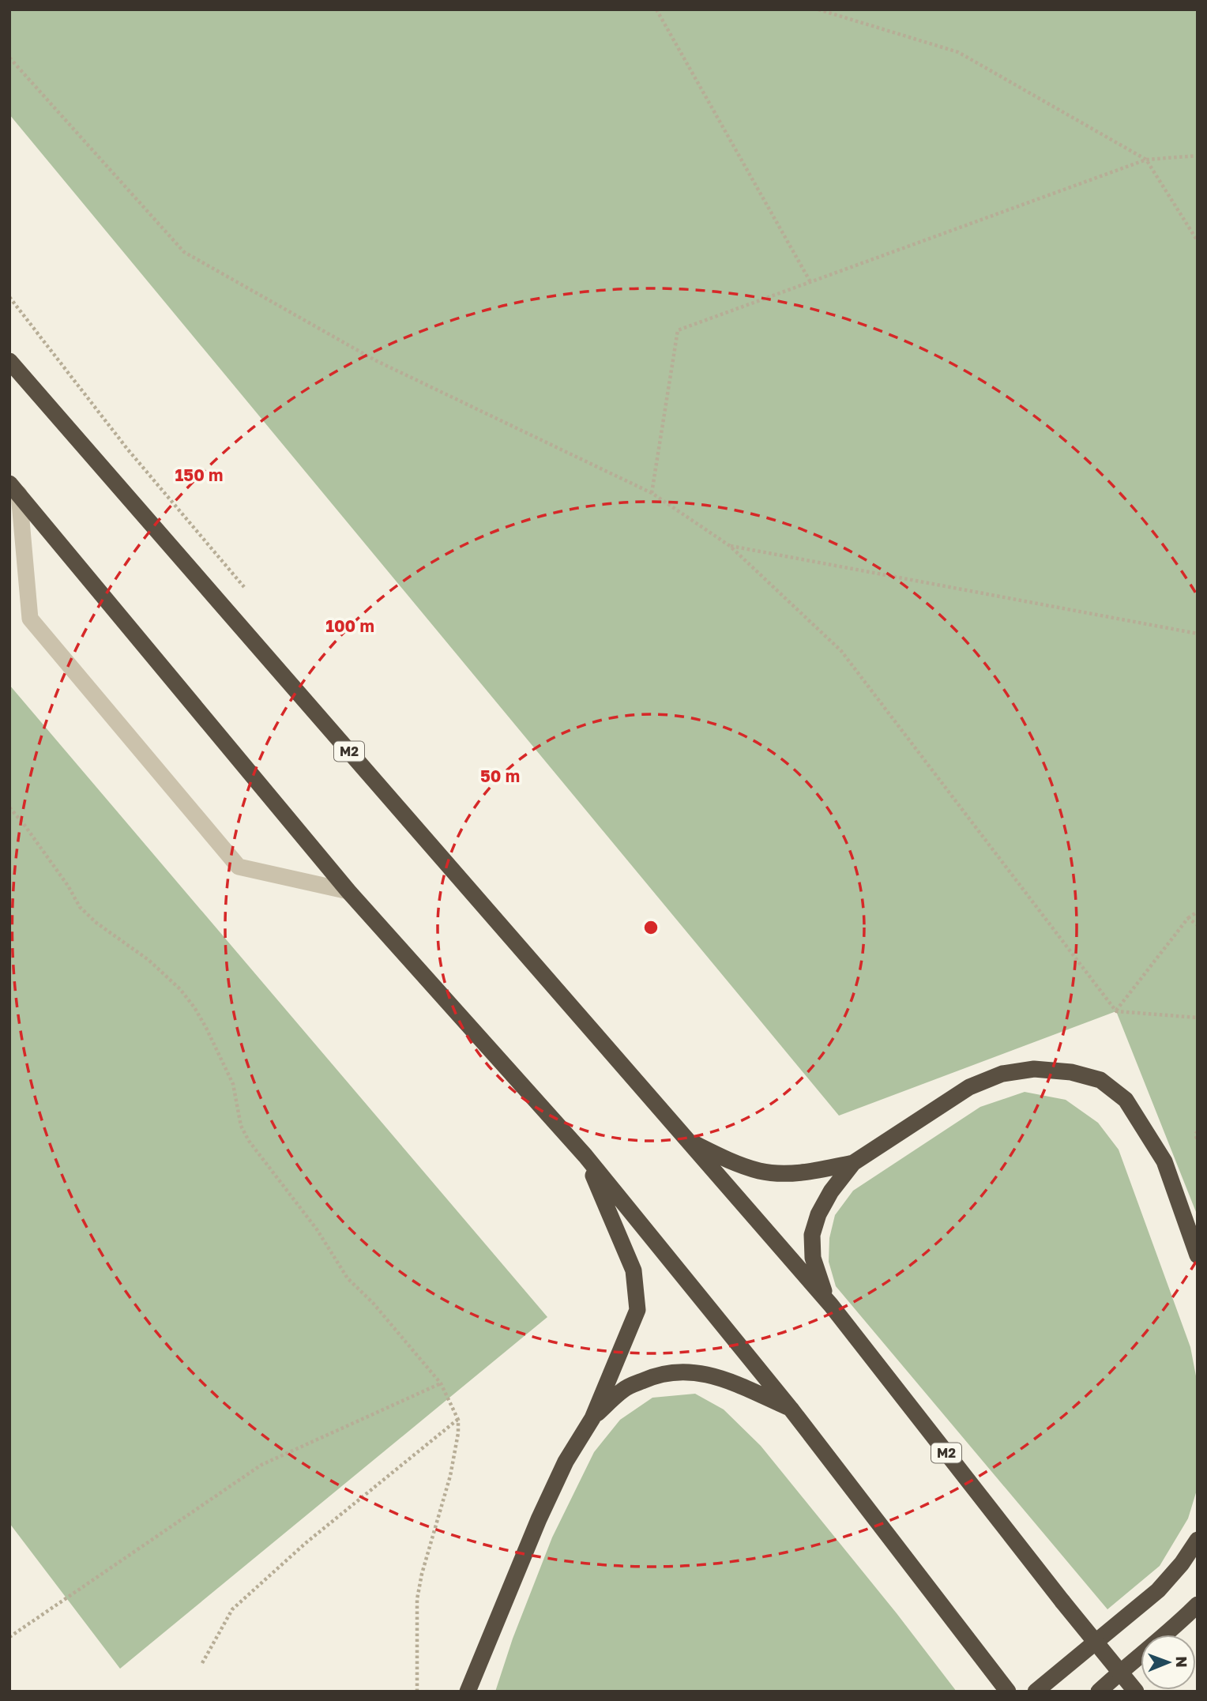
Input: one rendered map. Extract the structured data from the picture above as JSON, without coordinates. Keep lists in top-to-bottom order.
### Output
{
  "streets": {
    "highway": ["М2"]
  },
  "north": "right",
  "rings": ["150 m", "100 m", "50 m"]
}
